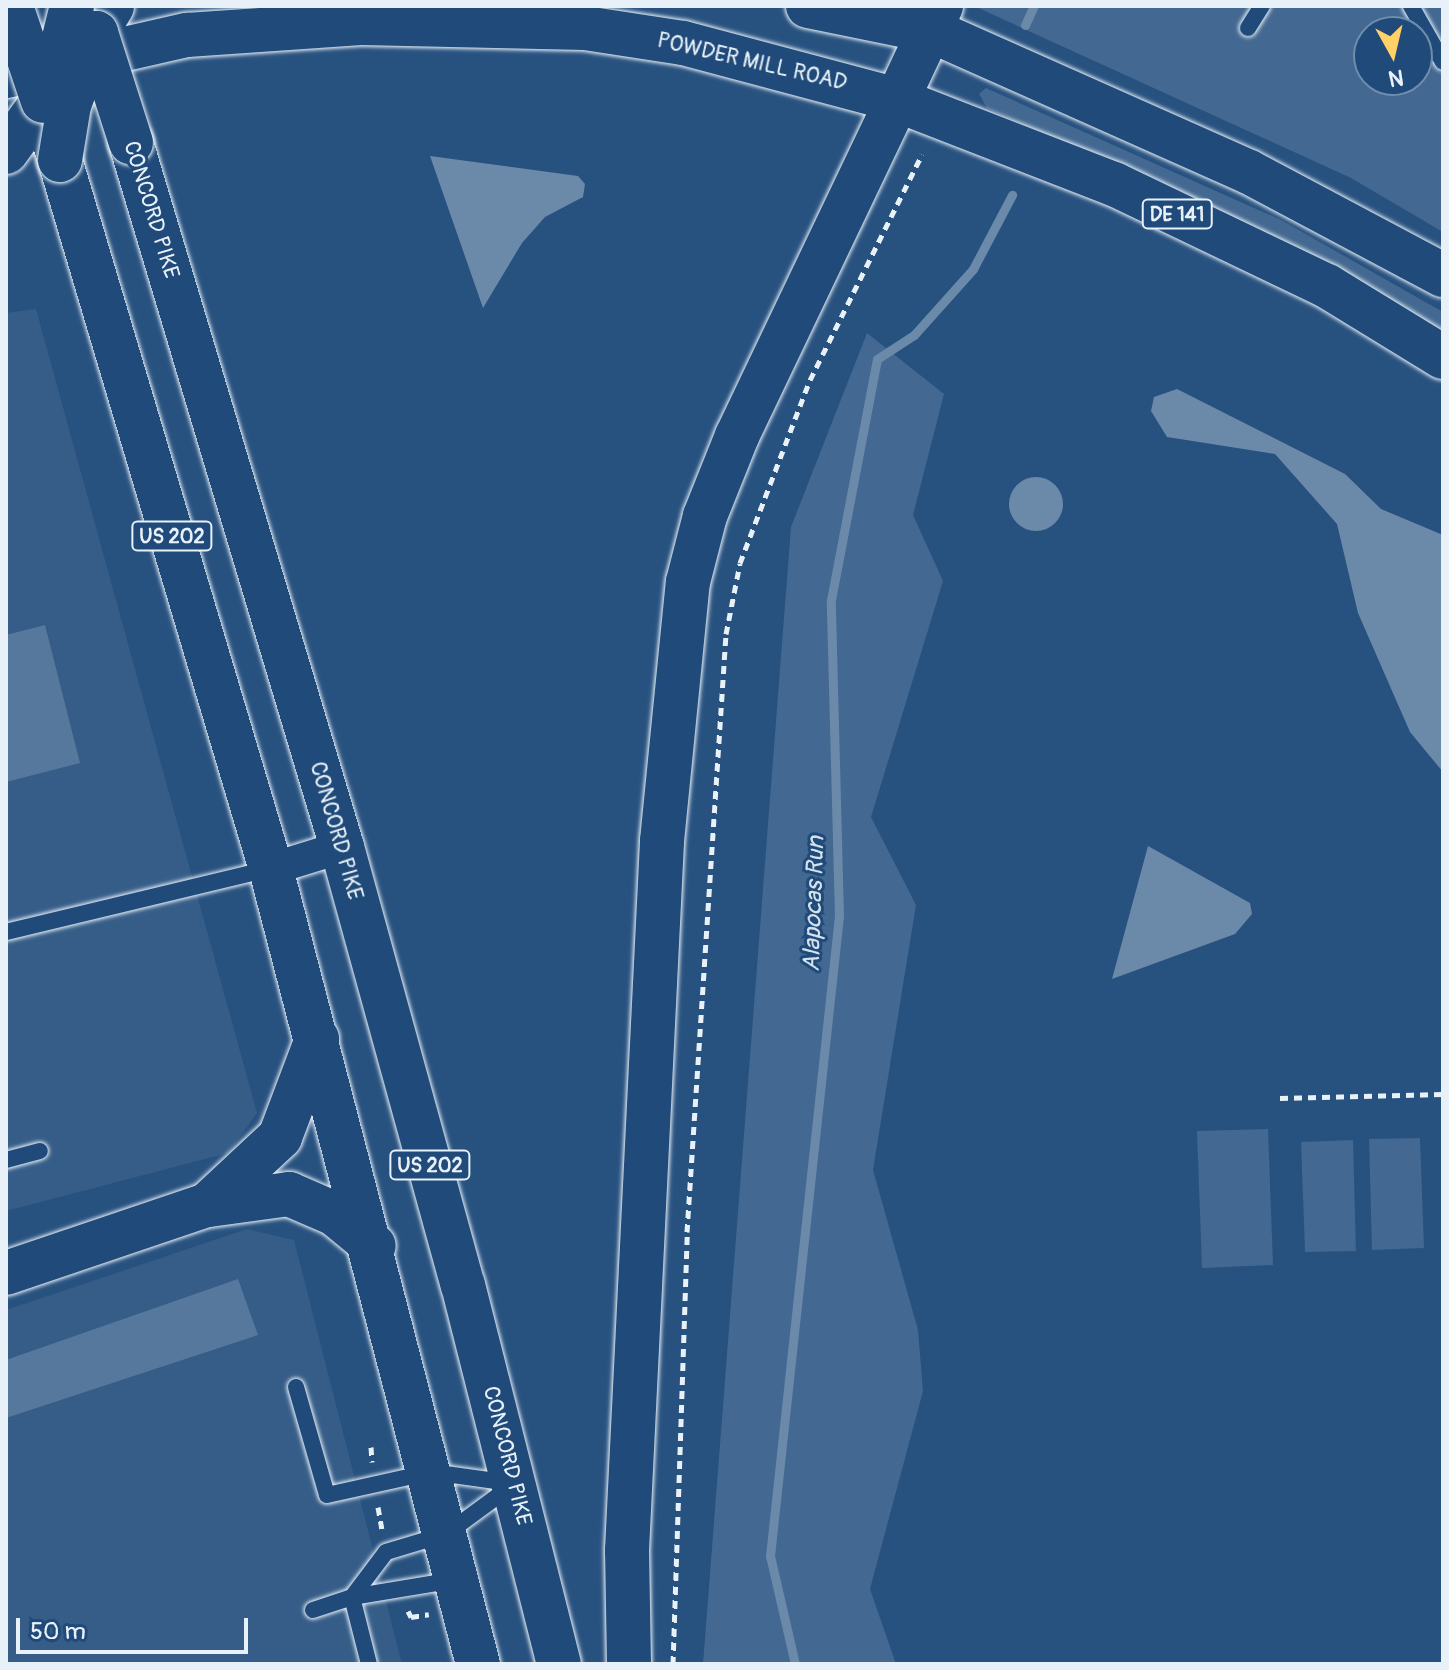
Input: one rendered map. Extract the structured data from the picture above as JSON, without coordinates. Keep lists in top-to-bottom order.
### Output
{
  "streets": {
    "main road": [
      "POWDER MILL ROAD",
      "CONCORD PIKE",
      "DE 141",
      "US 202"
    ]
  },
  "water": ["Alapocas Run"],
  "scale_bar": "50 m",
  "north": "bottom"
}
